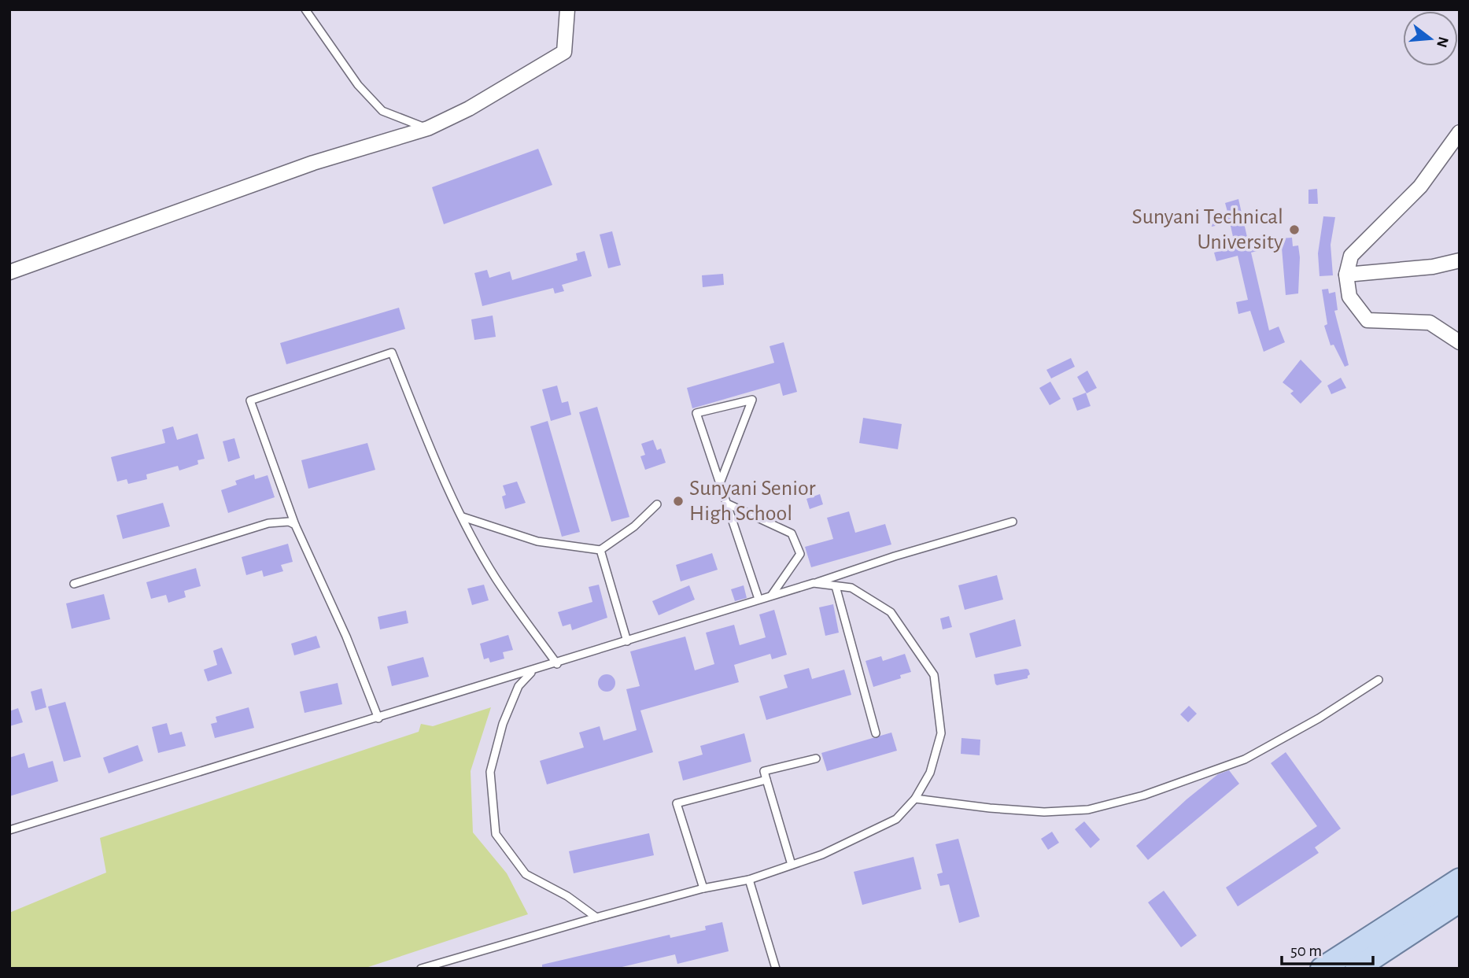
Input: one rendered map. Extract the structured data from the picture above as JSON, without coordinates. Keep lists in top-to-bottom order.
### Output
{
  "places": ["Sunyani Technical University", "Sunyani Senior High School"],
  "scale_bar": "50 m",
  "north": "right"
}
